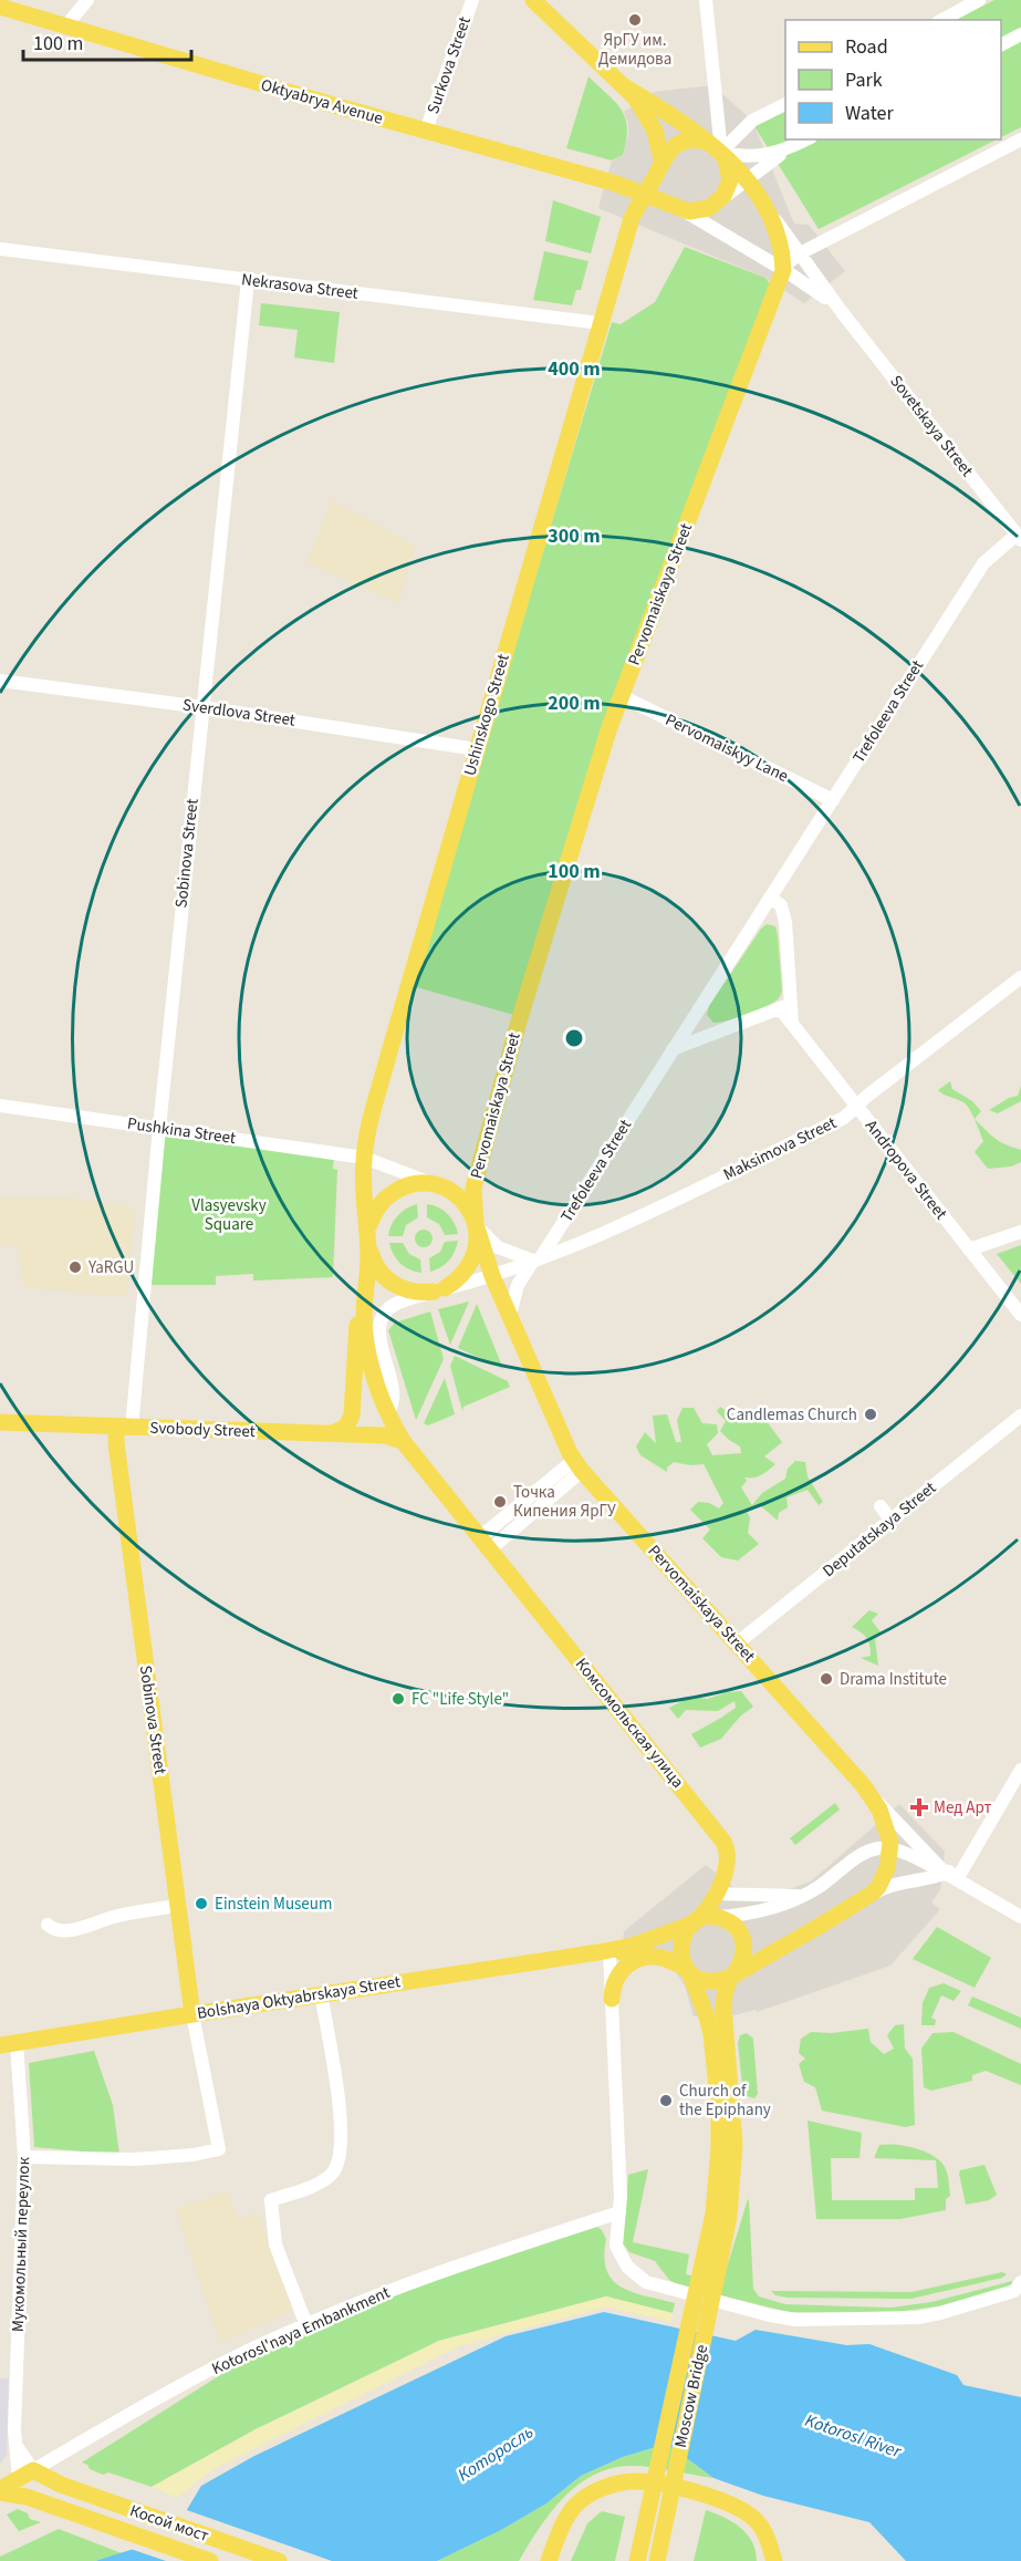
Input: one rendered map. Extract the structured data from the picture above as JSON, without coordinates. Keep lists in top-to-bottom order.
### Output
{
  "streets": {
    "main road": [
      "Oktyabrya Avenue",
      "Pervomaiskaya Street",
      "Ushinskogo Street",
      "Sobinova Street",
      "Svobody Street",
      "Комсомольская улица",
      "Bolshaya Oktyabrskaya Street",
      "Kotorosl'naya Embankment",
      "Moscow Bridge",
      "Косой мост"
    ],
    "street": [
      "Surkova Street",
      "Nekrasova Street",
      "Sovetskaya Street",
      "Trefoleeva Street",
      "Sverdlova Street",
      "Pervomaiskyy Lane",
      "Pushkina Street",
      "Maksimova Street",
      "Andropova Street",
      "Deputatskaya Street",
      "Мукомольный переулок"
    ]
  },
  "crossings": [
    ["Surkova Street", "Oktyabrya Avenue"],
    ["Oktyabrya Avenue", "Sovetskaya Street"],
    ["Oktyabrya Avenue", "Ushinskogo Street"],
    ["Nekrasova Street", "Ushinskogo Street"],
    ["Nekrasova Street", "Sobinova Street"],
    ["Sovetskaya Street", "Pervomaiskaya Street"],
    ["Sovetskaya Street", "Trefoleeva Street"],
    ["Sovetskaya Street", "Ushinskogo Street"],
    ["Pervomaiskaya Street", "Trefoleeva Street"],
    ["Pervomaiskaya Street", "Ushinskogo Street"],
    ["Pervomaiskaya Street", "Pervomaiskyy Lane"],
    ["Pervomaiskaya Street", "Pushkina Street"],
    ["Pervomaiskaya Street", "Maksimova Street"],
    ["Pervomaiskaya Street", "Deputatskaya Street"],
    ["Trefoleeva Street", "Pervomaiskyy Lane"],
    ["Trefoleeva Street", "Maksimova Street"],
    ["Sverdlova Street", "Ushinskogo Street"],
    ["Sverdlova Street", "Sobinova Street"],
    ["Ushinskogo Street", "Pushkina Street"],
    ["Ushinskogo Street", "Maksimova Street"],
    ["Sobinova Street", "Pushkina Street"],
    ["Sobinova Street", "Svobody Street"],
    ["Sobinova Street", "Bolshaya Oktyabrskaya Street"],
    ["Pushkina Street", "Maksimova Street"],
    ["Maksimova Street", "Andropova Street"],
    ["Svobody Street", "Комсомольская улица"],
    ["Bolshaya Oktyabrskaya Street", "Мукомольный переулок"],
    ["Мукомольный переулок", "Kotorosl'naya Embankment"],
    ["Мукомольный переулок", "Косой мост"],
    ["Kotorosl'naya Embankment", "Косой мост"]
  ],
  "water": ["Kotorosl River", "Которосль"],
  "parks": ["Vlasyevsky Square"],
  "places": {
    "other": [
      "ЯрГУ им. Демидова",
      "YaRGU",
      "Candlemas Church",
      "Точка Кипения ЯрГУ",
      "Drama Institute",
      "FC \"Life Style\"",
      "Einstein Museum",
      "Church of the Epiphany"
    ],
    "health": ["Мед Арт"]
  },
  "legend": ["Road", "Park", "Water"],
  "scale_bar": "100 m",
  "rings": [
    "400 m",
    "300 m",
    "200 m",
    "100 m"
  ]
}
